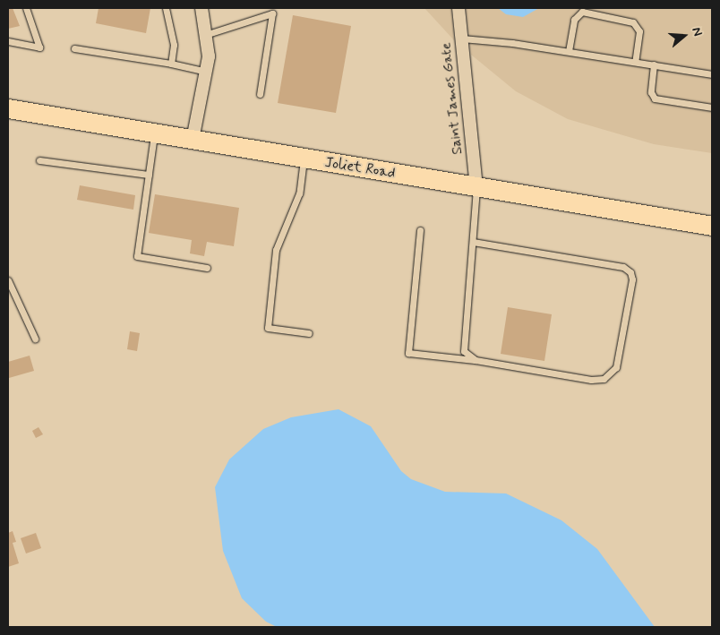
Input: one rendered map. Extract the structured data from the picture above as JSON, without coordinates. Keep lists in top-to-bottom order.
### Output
{
  "streets": {
    "main road": ["Joliet Road"],
    "street": ["Saint James Gate"]
  },
  "crossings": [
    ["Saint James Gate", "Joliet Road"]
  ],
  "north": "right"
}
